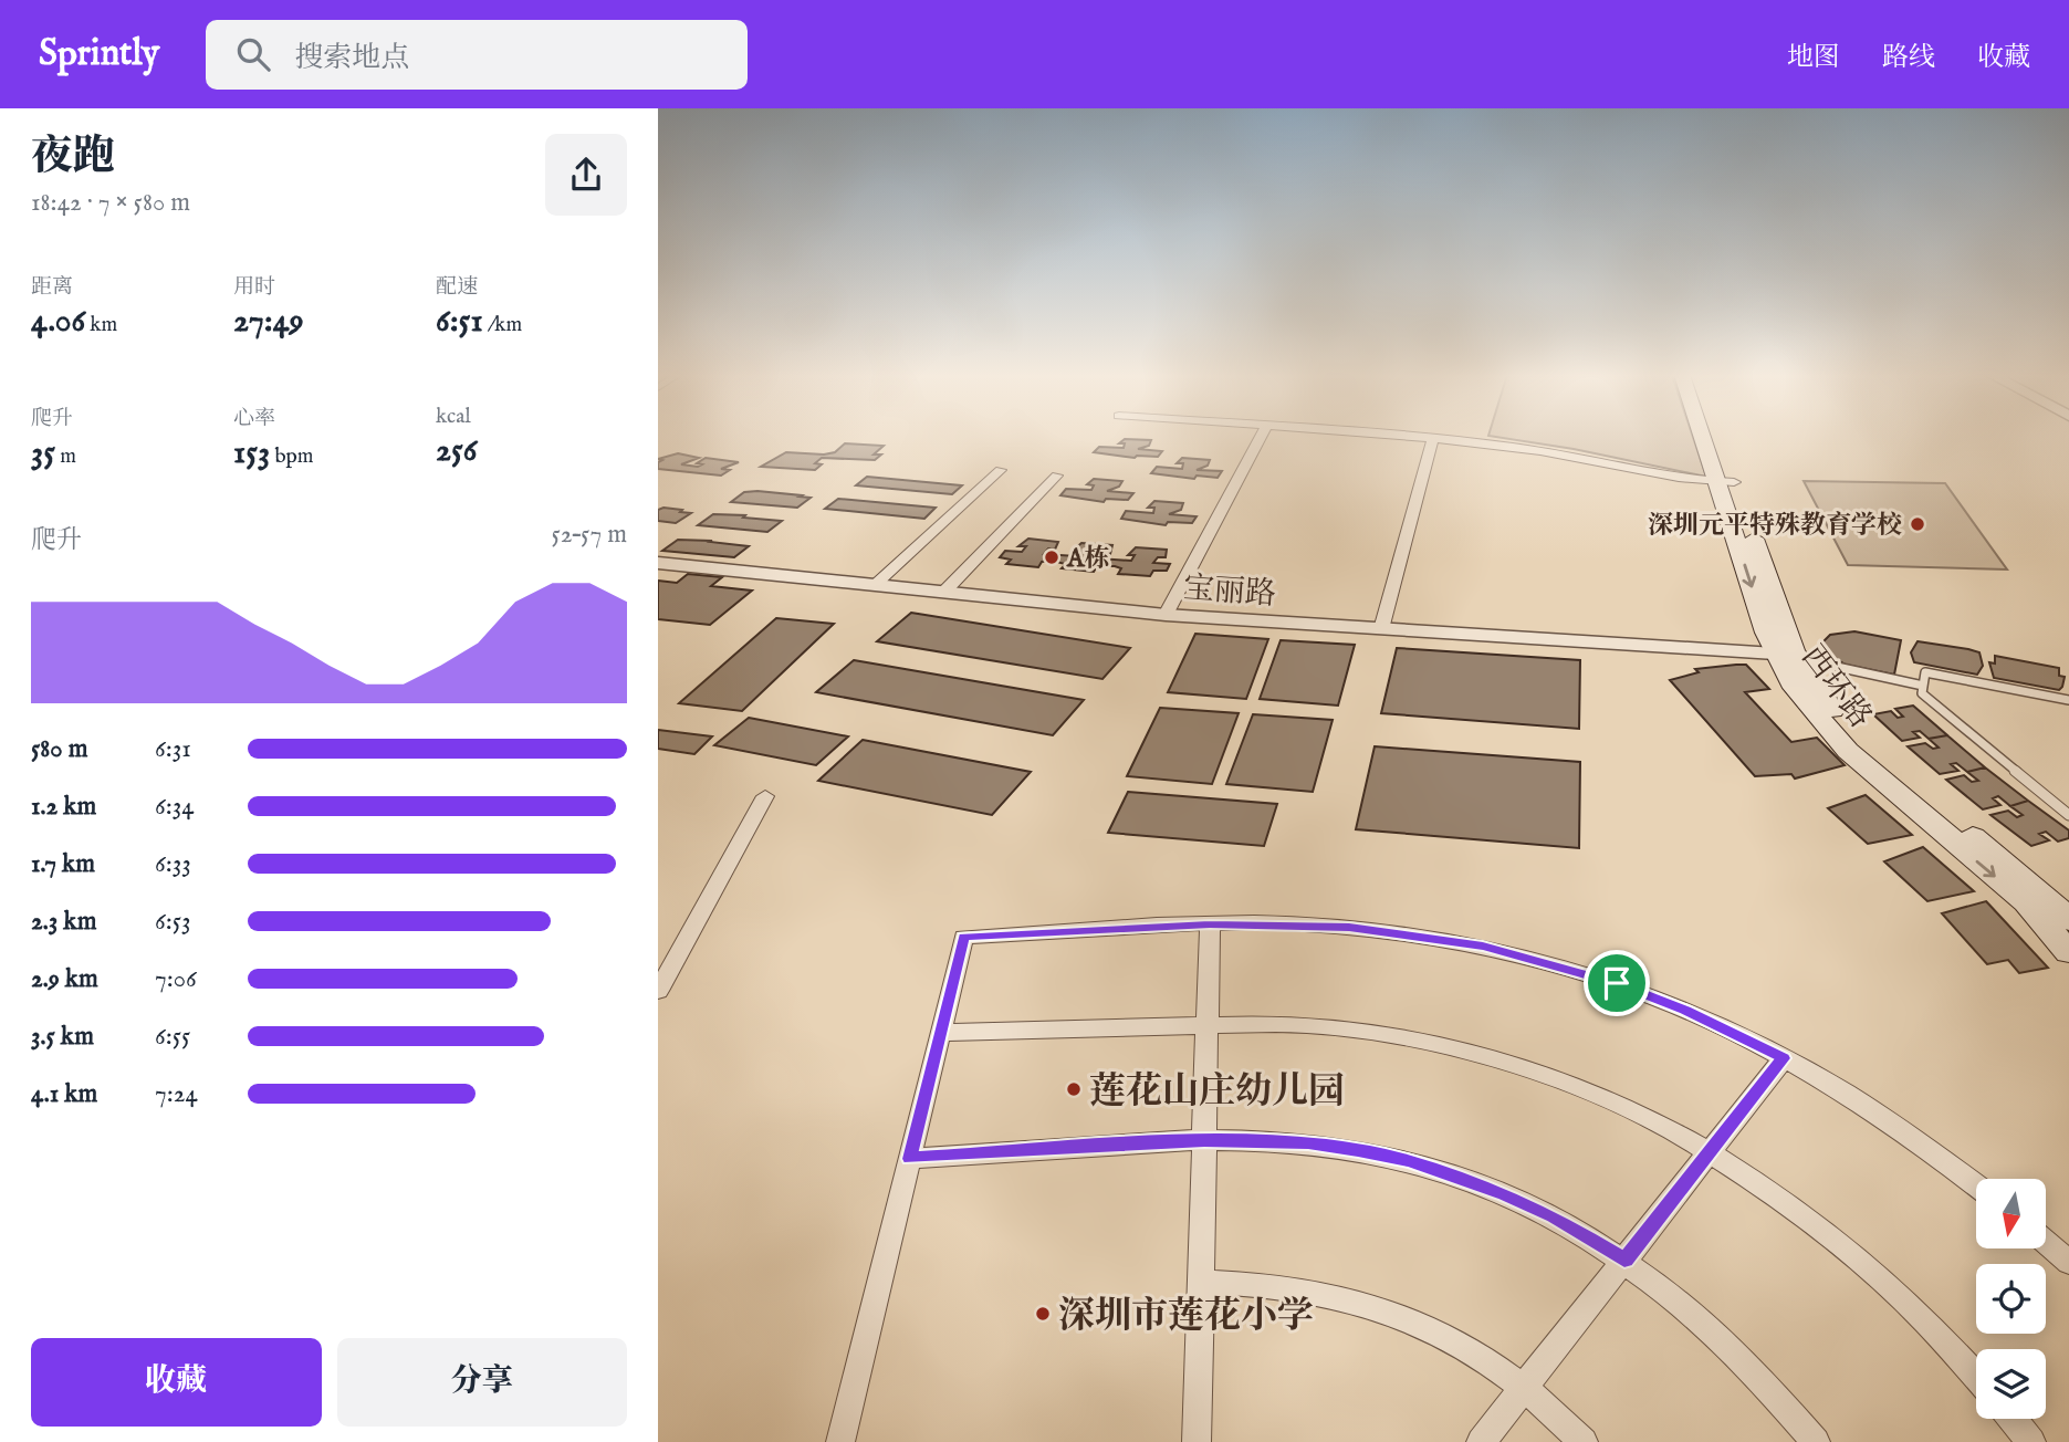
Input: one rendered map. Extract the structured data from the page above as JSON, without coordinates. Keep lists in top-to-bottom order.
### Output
{
  "streets": {
    "main road": ["西环路"],
    "street": ["宝丽路"]
  },
  "crossings": [
    ["宝丽路", "西环路"]
  ],
  "places": [
    "深圳元平特殊教育学校",
    "A栋",
    "莲花山庄幼儿园",
    "深圳市莲花小学"
  ],
  "north": "bottom",
  "page": {
    "header": "Sprintly",
    "search": "搜索地点",
    "nav": ["地图", "路线", "收藏"],
    "heading": ["夜跑", "18:42 · 7 × 580 m"],
    "stats": [
      ["距离", "4.06 km"],
      ["用时", "27:49"],
      ["配速", "6:51 /km"],
      ["爬升", "35 m"],
      ["心率", "153 bpm"],
      ["kcal", "256"]
    ],
    "chart": ["爬升", "52–57 m"],
    "list": [
      {
        "name": "580 m",
        "note": "6:31"
      },
      {
        "name": "1.2 km",
        "note": "6:34"
      },
      {
        "name": "1.7 km",
        "note": "6:33"
      },
      {
        "name": "2.3 km",
        "note": "6:53"
      },
      {
        "name": "2.9 km",
        "note": "7:06"
      },
      {
        "name": "3.5 km",
        "note": "6:55"
      },
      {
        "name": "4.1 km",
        "note": "7:24"
      }
    ],
    "buttons": ["收藏", "分享"]
  }
}
